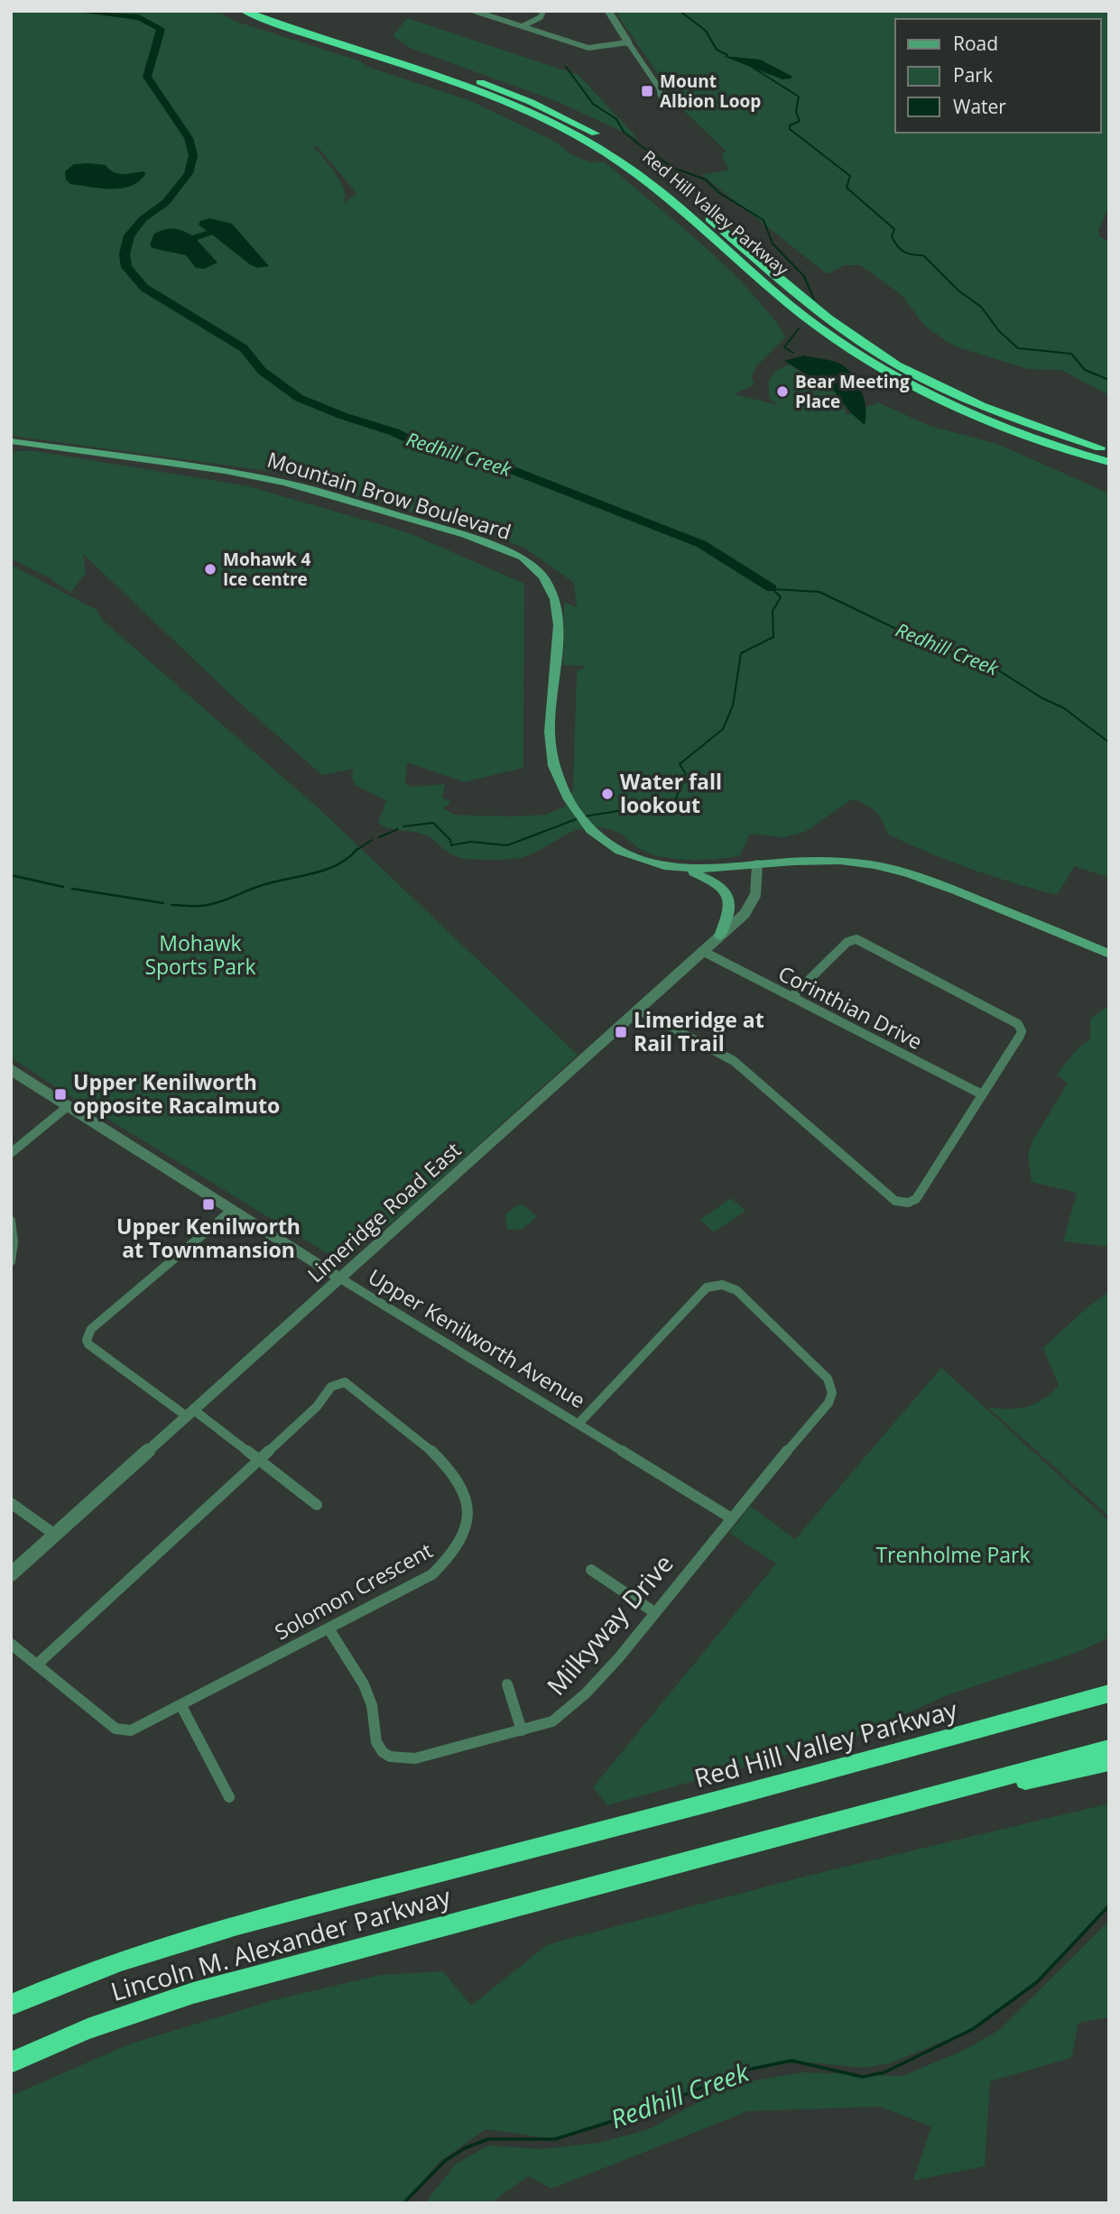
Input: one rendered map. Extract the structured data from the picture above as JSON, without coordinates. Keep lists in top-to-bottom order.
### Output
{
  "streets": {
    "highway": ["Red Hill Valley Parkway", "Lincoln M. Alexander Parkway"],
    "main road": ["Mountain Brow Boulevard"],
    "street": [
      "Corinthian Drive",
      "Limeridge Road East",
      "Upper Kenilworth Avenue",
      "Solomon Crescent",
      "Milkyway Drive"
    ]
  },
  "crossings": [
    ["Red Hill Valley Parkway", "Lincoln M. Alexander Parkway"],
    ["Mountain Brow Boulevard", "Limeridge Road East"],
    ["Corinthian Drive", "Limeridge Road East"],
    ["Limeridge Road East", "Upper Kenilworth Avenue"],
    ["Upper Kenilworth Avenue", "Milkyway Drive"],
    ["Solomon Crescent", "Milkyway Drive"]
  ],
  "water": ["Redhill Creek"],
  "parks": ["Mohawk Sports Park", "Trenholme Park"],
  "places": {
    "transit": [
      "Mount Albion Loop",
      "Limeridge at Rail Trail",
      "Upper Kenilworth opposite Racalmuto",
      "Upper Kenilworth at Townmansion"
    ],
    "other": ["Bear Meeting Place", "Mohawk 4 Ice centre", "Water fall lookout"]
  },
  "legend": ["Road", "Park", "Water"]
}
